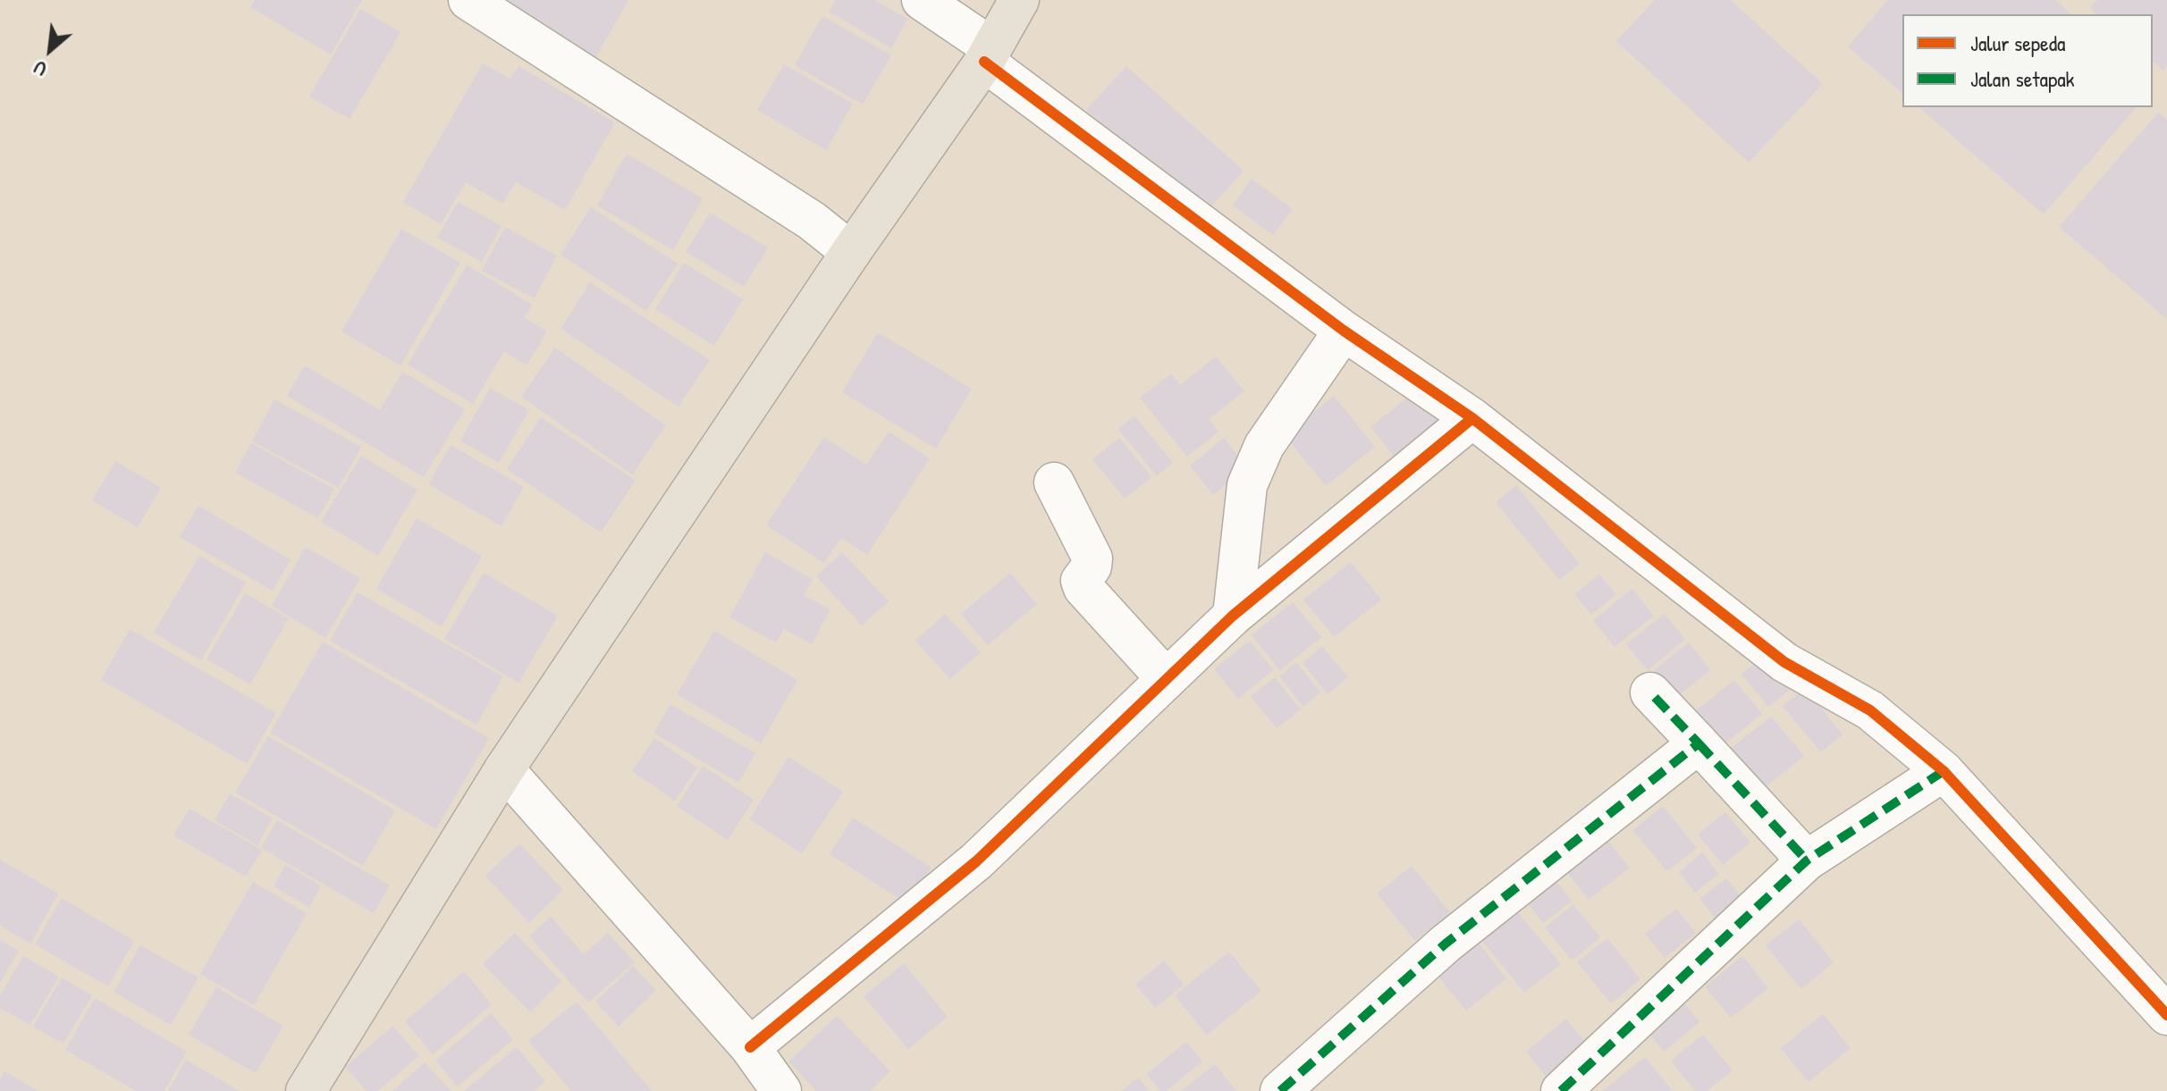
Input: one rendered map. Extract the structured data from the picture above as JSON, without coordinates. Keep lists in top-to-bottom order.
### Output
{
  "legend": ["Jalur sepeda", "Jalan setapak"],
  "north": "bottom left"
}
